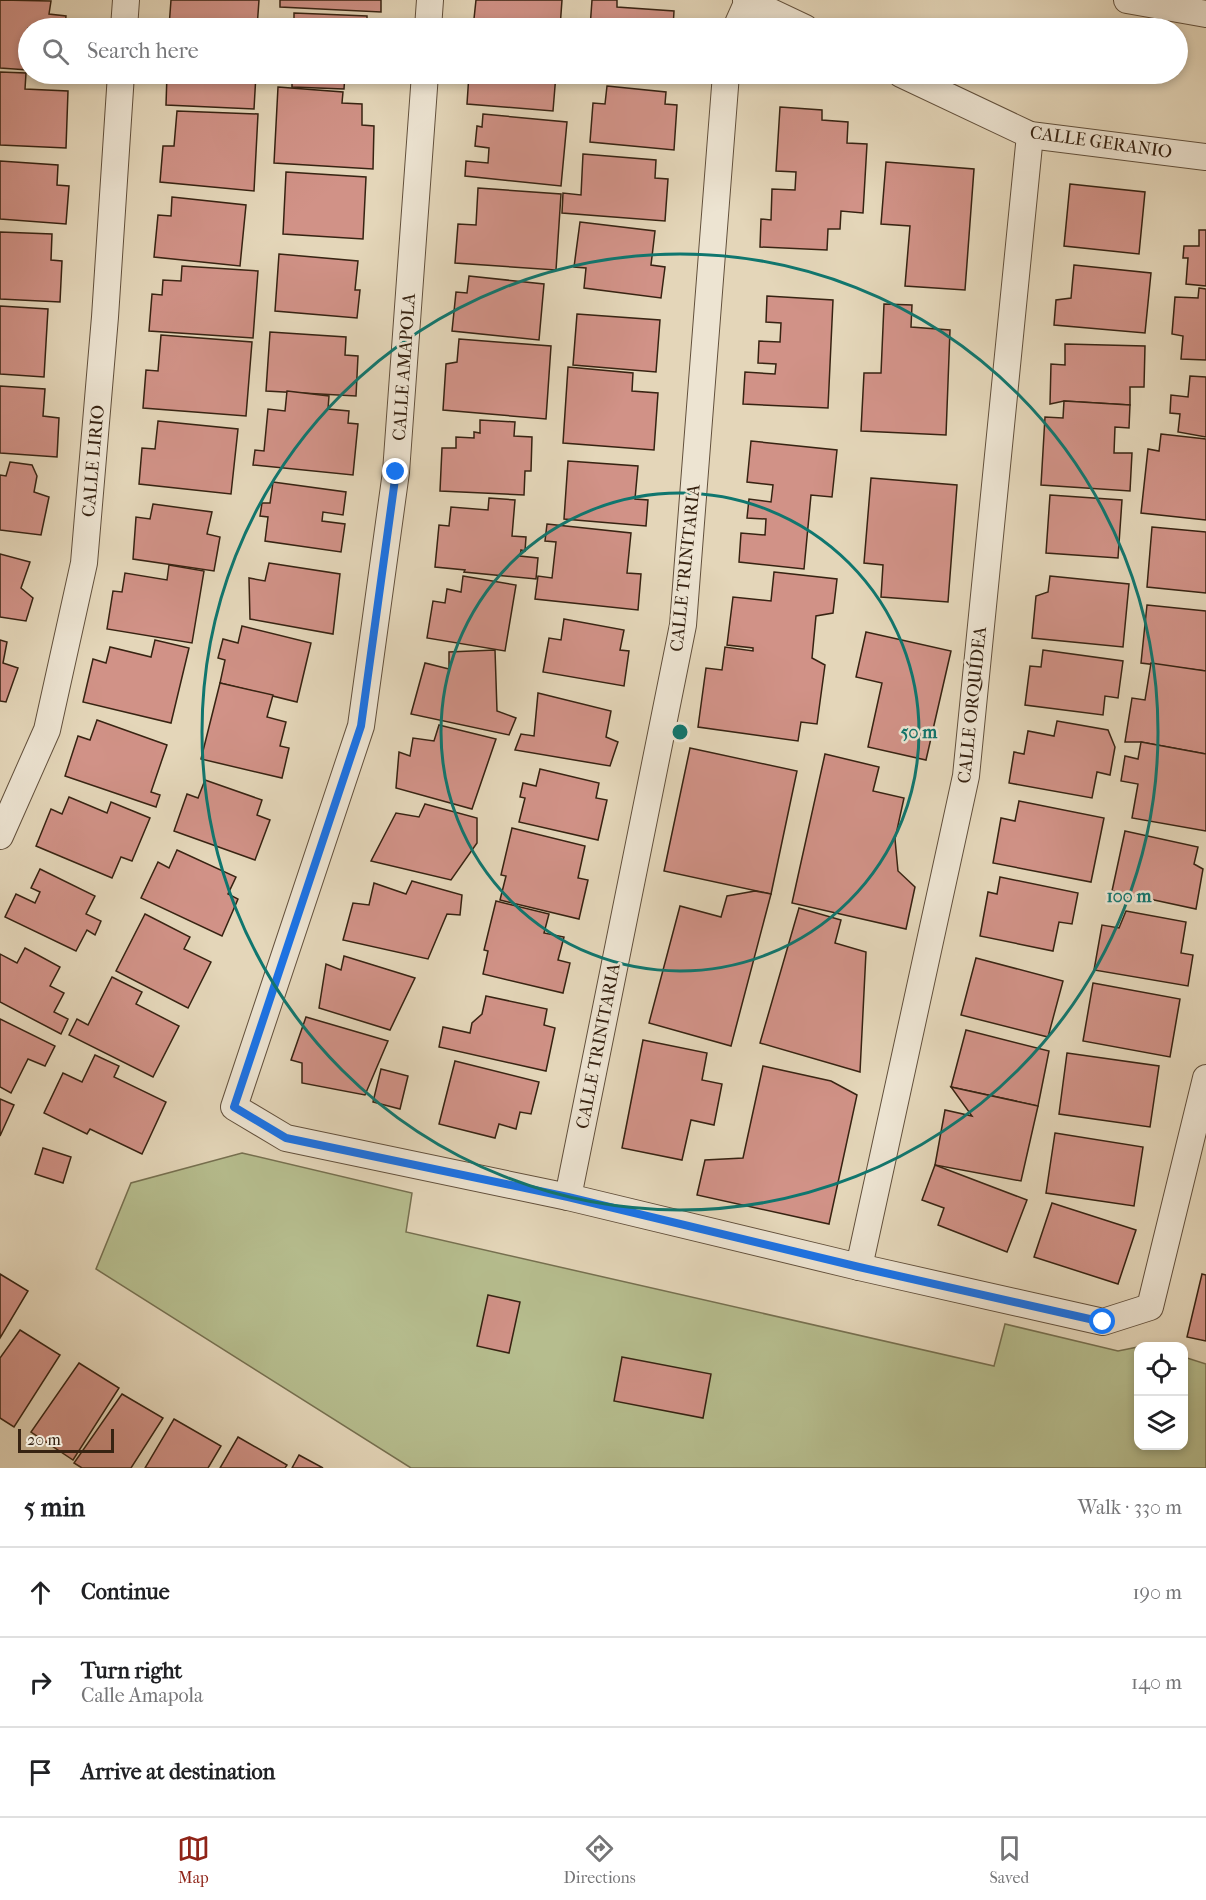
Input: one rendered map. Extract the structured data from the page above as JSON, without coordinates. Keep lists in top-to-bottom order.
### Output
{
  "streets": {
    "street": [
      "CALLE GERANIO",
      "CALLE AMAPOLA",
      "CALLE LIRIO",
      "CALLE TRINITARIA",
      "CALLE ORQUÍDEA"
    ]
  },
  "crossings": [
    ["CALLE GERANIO", "CALLE ORQUÍDEA"],
    ["CALLE AMAPOLA", "CALLE TRINITARIA"]
  ],
  "scale_bar": "20 m",
  "page": {
    "search": "Search here",
    "scale": "20 m",
    "heading": ["5 min", "Walk · 330 m"],
    "list": [
      ["Continue", "190 m"],
      ["Turn right", "Calle Amapola", "140 m"],
      "Arrive at destination"
    ],
    "nav": ["Map", "Directions", "Saved"]
  },
  "rings": ["50 m", "100 m"]
}
